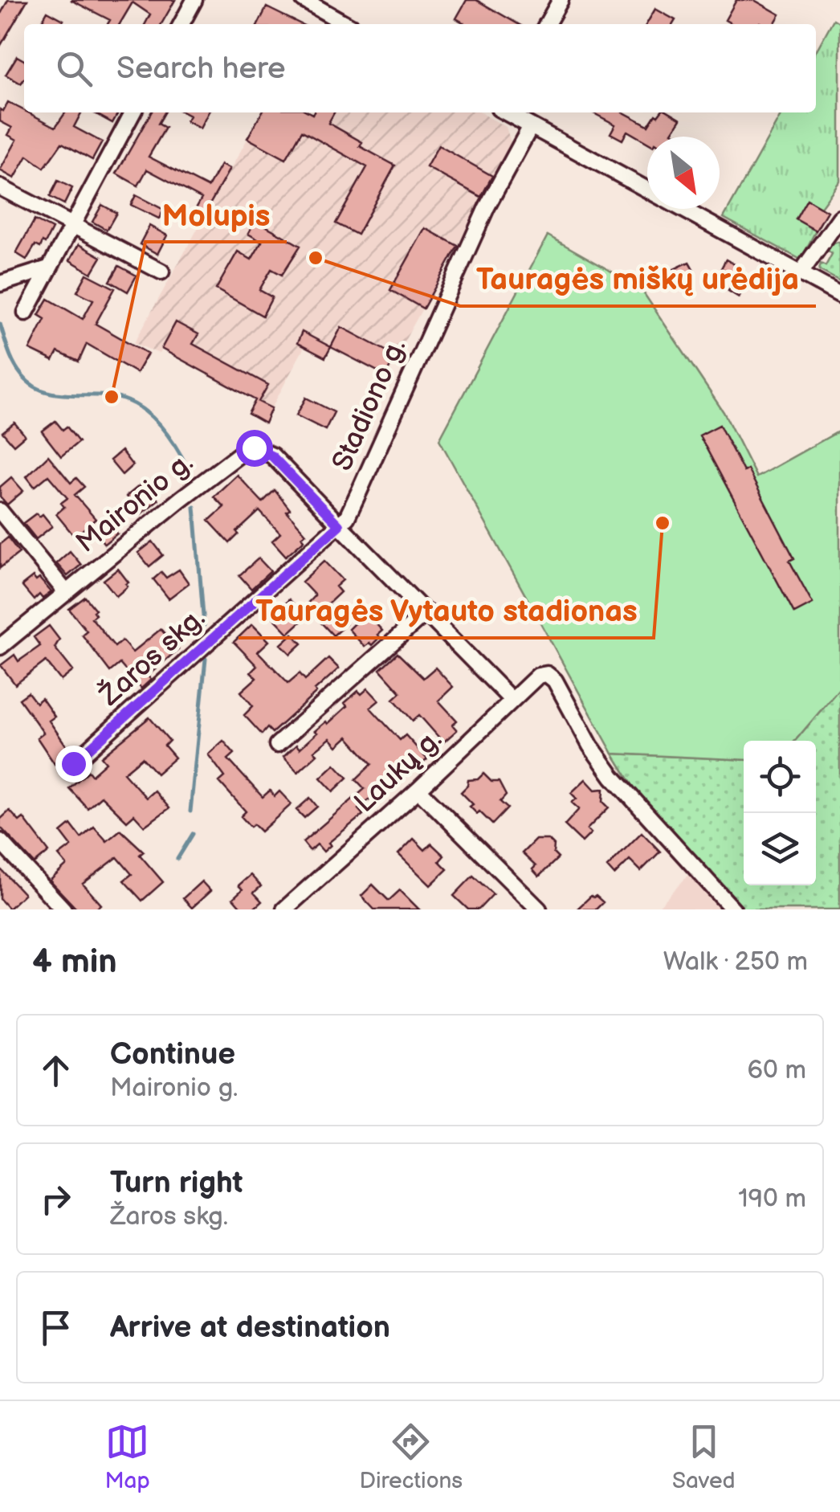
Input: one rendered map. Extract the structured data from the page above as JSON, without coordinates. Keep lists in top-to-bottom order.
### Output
{
  "streets": {
    "street": [
      "Stadiono g.",
      "Maironio g.",
      "Žaros skg.",
      "Laukų g."
    ]
  },
  "crossings": [
    ["Stadiono g.", "Maironio g."],
    ["Stadiono g.", "Žaros skg."],
    ["Maironio g.", "Žaros skg."]
  ],
  "places": ["Tauragės miškų urėdija", "Molupis", "Tauragės Vytauto stadionas"],
  "north": "bottom right",
  "page": {
    "search": "Search here",
    "heading": ["4 min", "Walk · 250 m"],
    "list": [
      ["Continue", "Maironio g.", "60 m"],
      ["Turn right", "Žaros skg.", "190 m"],
      "Arrive at destination"
    ],
    "nav": ["Map", "Directions", "Saved"]
  }
}
